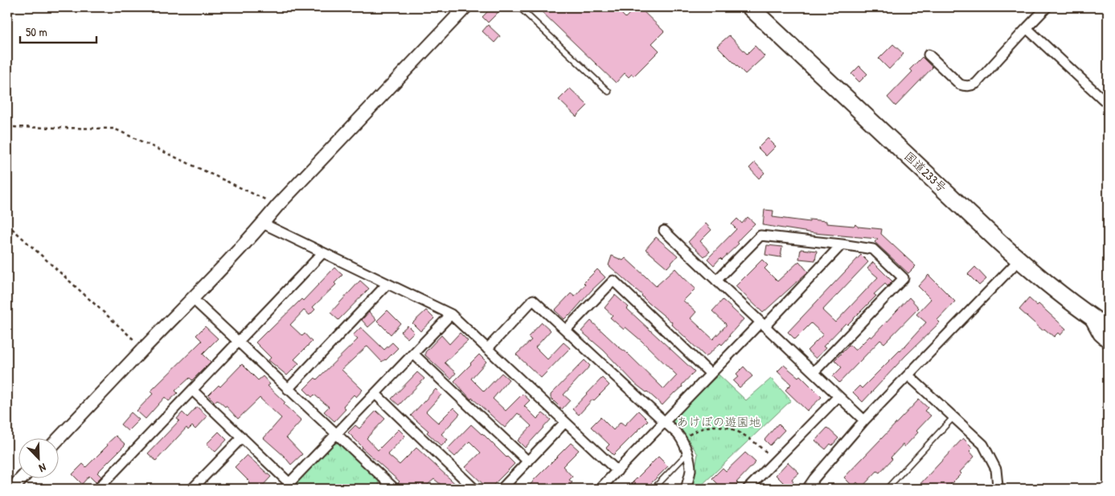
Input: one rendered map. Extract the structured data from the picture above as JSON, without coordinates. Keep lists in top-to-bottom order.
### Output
{
  "streets": {
    "highway": ["国道233号"]
  },
  "parks": ["あけぼの遊園地"],
  "scale_bar": "50 m",
  "north": "bottom right"
}
